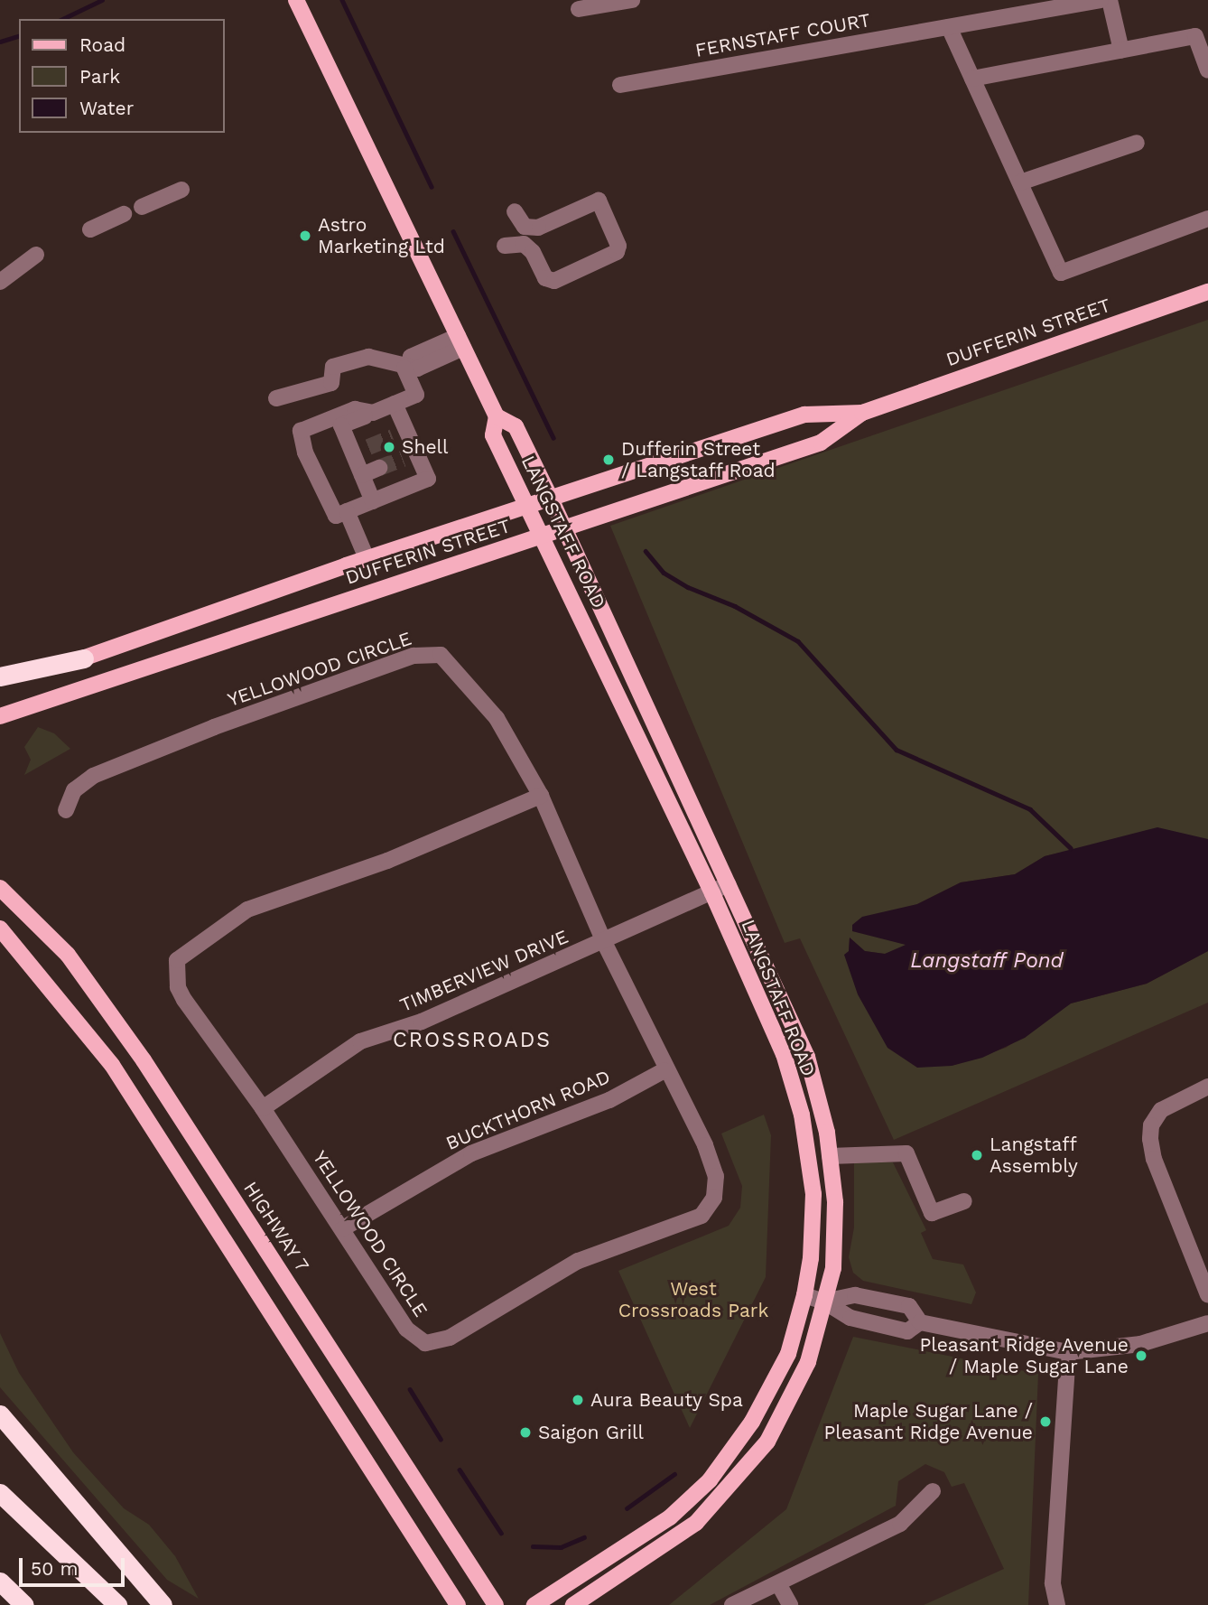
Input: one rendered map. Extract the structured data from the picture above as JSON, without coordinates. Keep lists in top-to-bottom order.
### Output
{
  "streets": {
    "main road": ["DUFFERIN STREET", "LANGSTAFF ROAD", "HIGHWAY 7"],
    "street": [
      "FERNSTAFF COURT",
      "YELLOWOOD CIRCLE",
      "TIMBERVIEW DRIVE",
      "BUCKTHORN ROAD"
    ]
  },
  "crossings": [
    ["DUFFERIN STREET", "LANGSTAFF ROAD"],
    ["LANGSTAFF ROAD", "TIMBERVIEW DRIVE"],
    ["YELLOWOOD CIRCLE", "TIMBERVIEW DRIVE"],
    ["YELLOWOOD CIRCLE", "BUCKTHORN ROAD"]
  ],
  "districts": ["CROSSROADS"],
  "water": ["Langstaff Pond"],
  "parks": ["West Crossroads Park"],
  "places": [
    "Astro Marketing Ltd",
    "Shell",
    "Dufferin Street / Langstaff Road",
    "Langstaff Assembly",
    "Pleasant Ridge Avenue / Maple Sugar Lane",
    "Aura Beauty Spa",
    "Maple Sugar Lane / Pleasant Ridge Avenue",
    "Saigon Grill"
  ],
  "legend": ["Road", "Park", "Water"],
  "scale_bar": "50 m"
}
